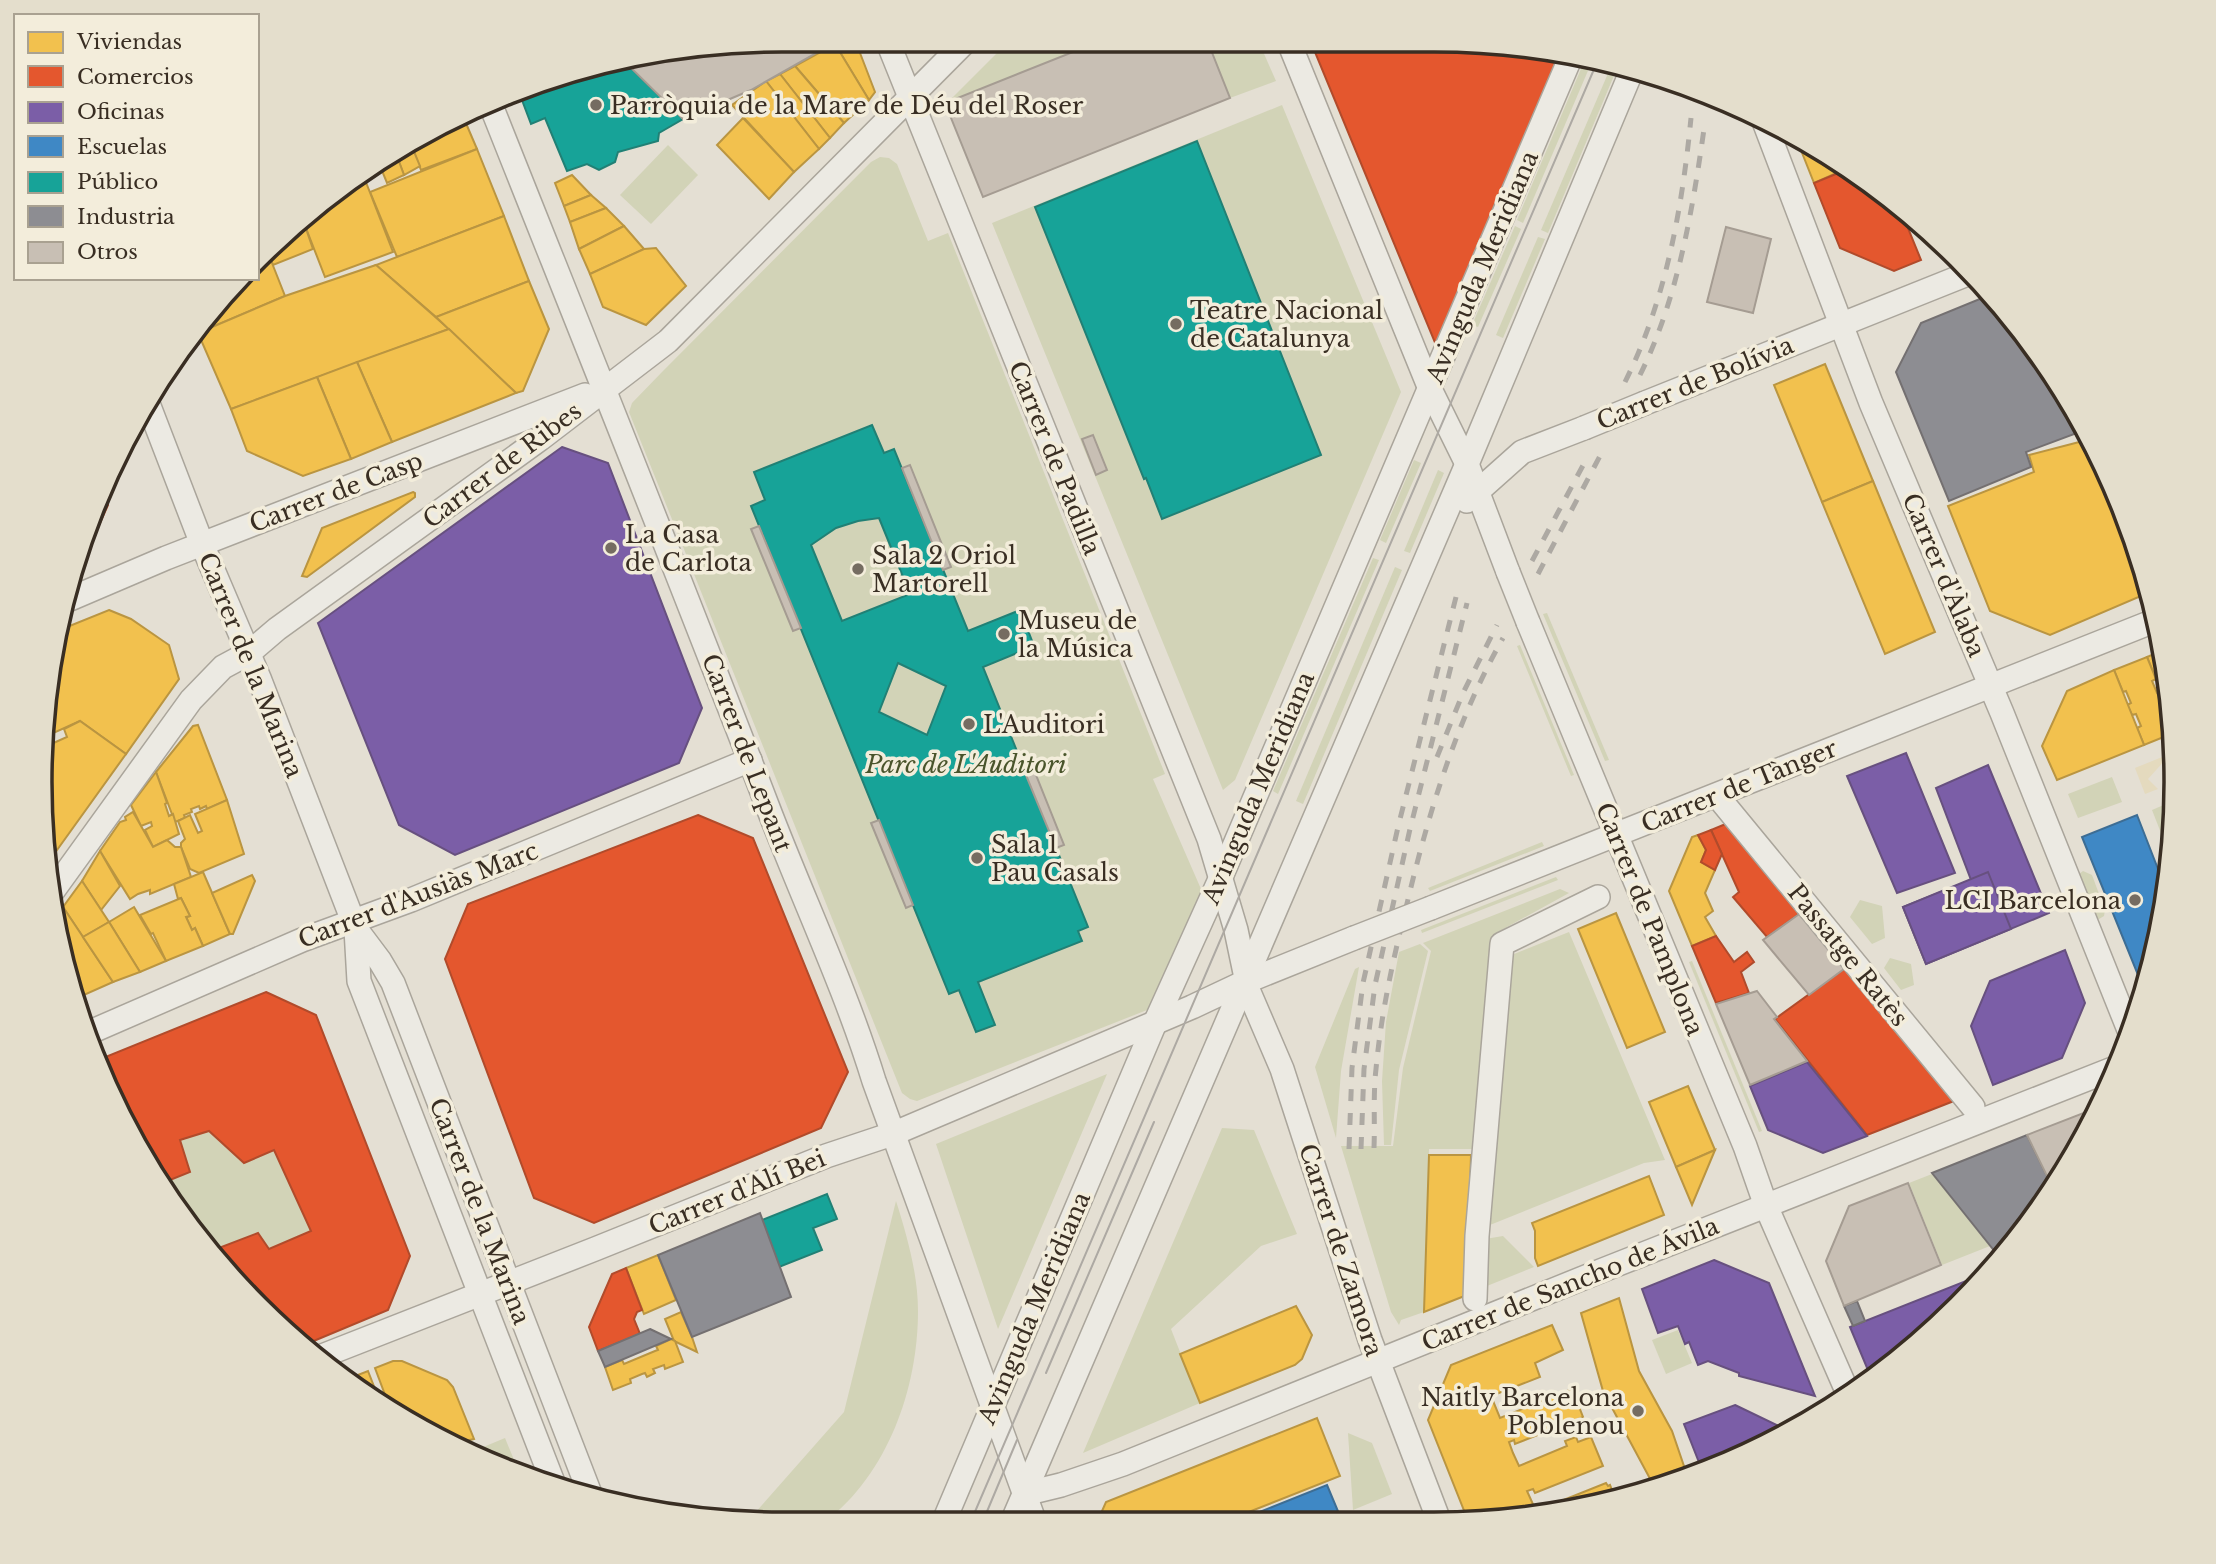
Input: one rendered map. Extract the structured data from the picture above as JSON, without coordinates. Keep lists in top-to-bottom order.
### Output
{
  "streets": {
    "street": [
      "Avinguda Meridiana",
      "Carrer de Bolívia",
      "Carrer de Padilla",
      "Carrer de Ribes",
      "Carrer de Casp",
      "Carrer d'Àlaba",
      "Carrer de la Marina",
      "Carrer de Lepant",
      "Carrer de Tànger",
      "Carrer d'Ausiàs Marc",
      "Carrer de Pamplona",
      "Passatge Ratès",
      "Carrer d'Alí Bei",
      "Carrer de Zamora",
      "Carrer de Sancho de Ávila"
    ]
  },
  "crossings": [
    ["Avinguda Meridiana", "Carrer de Padilla"],
    ["Avinguda Meridiana", "Carrer de Lepant"],
    ["Avinguda Meridiana", "Carrer de Tànger"],
    ["Avinguda Meridiana", "Carrer de Pamplona"],
    ["Avinguda Meridiana", "Carrer d'Alí Bei"],
    ["Carrer de Bolívia", "Carrer d'Àlaba"],
    ["Carrer de Bolívia", "Carrer de Pamplona"],
    ["Carrer de Padilla", "Carrer de Ribes"],
    ["Carrer de Padilla", "Carrer de Tànger"],
    ["Carrer de Padilla", "Carrer de Zamora"],
    ["Carrer de Ribes", "Carrer de Casp"],
    ["Carrer de Ribes", "Carrer de la Marina"],
    ["Carrer de Ribes", "Carrer de Lepant"],
    ["Carrer de Casp", "Carrer de la Marina"],
    ["Carrer de Casp", "Carrer de Lepant"],
    ["Carrer d'Àlaba", "Carrer de Tànger"],
    ["Carrer de la Marina", "Carrer d'Ausiàs Marc"],
    ["Carrer de la Marina", "Carrer d'Alí Bei"],
    ["Carrer de Lepant", "Carrer d'Ausiàs Marc"],
    ["Carrer de Lepant", "Carrer d'Alí Bei"],
    ["Carrer de Lepant", "Carrer de Sancho de Ávila"],
    ["Carrer de Tànger", "Carrer de Pamplona"],
    ["Carrer de Tànger", "Carrer d'Alí Bei"],
    ["Carrer de Tànger", "Carrer de Zamora"],
    ["Carrer de Pamplona", "Carrer de Sancho de Ávila"],
    ["Carrer de Zamora", "Carrer de Sancho de Ávila"]
  ],
  "parks": ["Parc de L'Auditori"],
  "places": [
    "Parròquia de la Mare de Déu del Roser",
    "Teatre Nacional de Catalunya",
    "La Casa de Carlota",
    "Sala 2 Oriol Martorell",
    "Museu de la Música",
    "L'Auditori",
    "Sala 1 Pau Casals",
    "LCI Barcelona",
    "Naitly Barcelona Poblenou"
  ],
  "legend": [
    "Viviendas",
    "Comercios",
    "Oficinas",
    "Escuelas",
    "Público",
    "Industria",
    "Otros"
  ]
}
